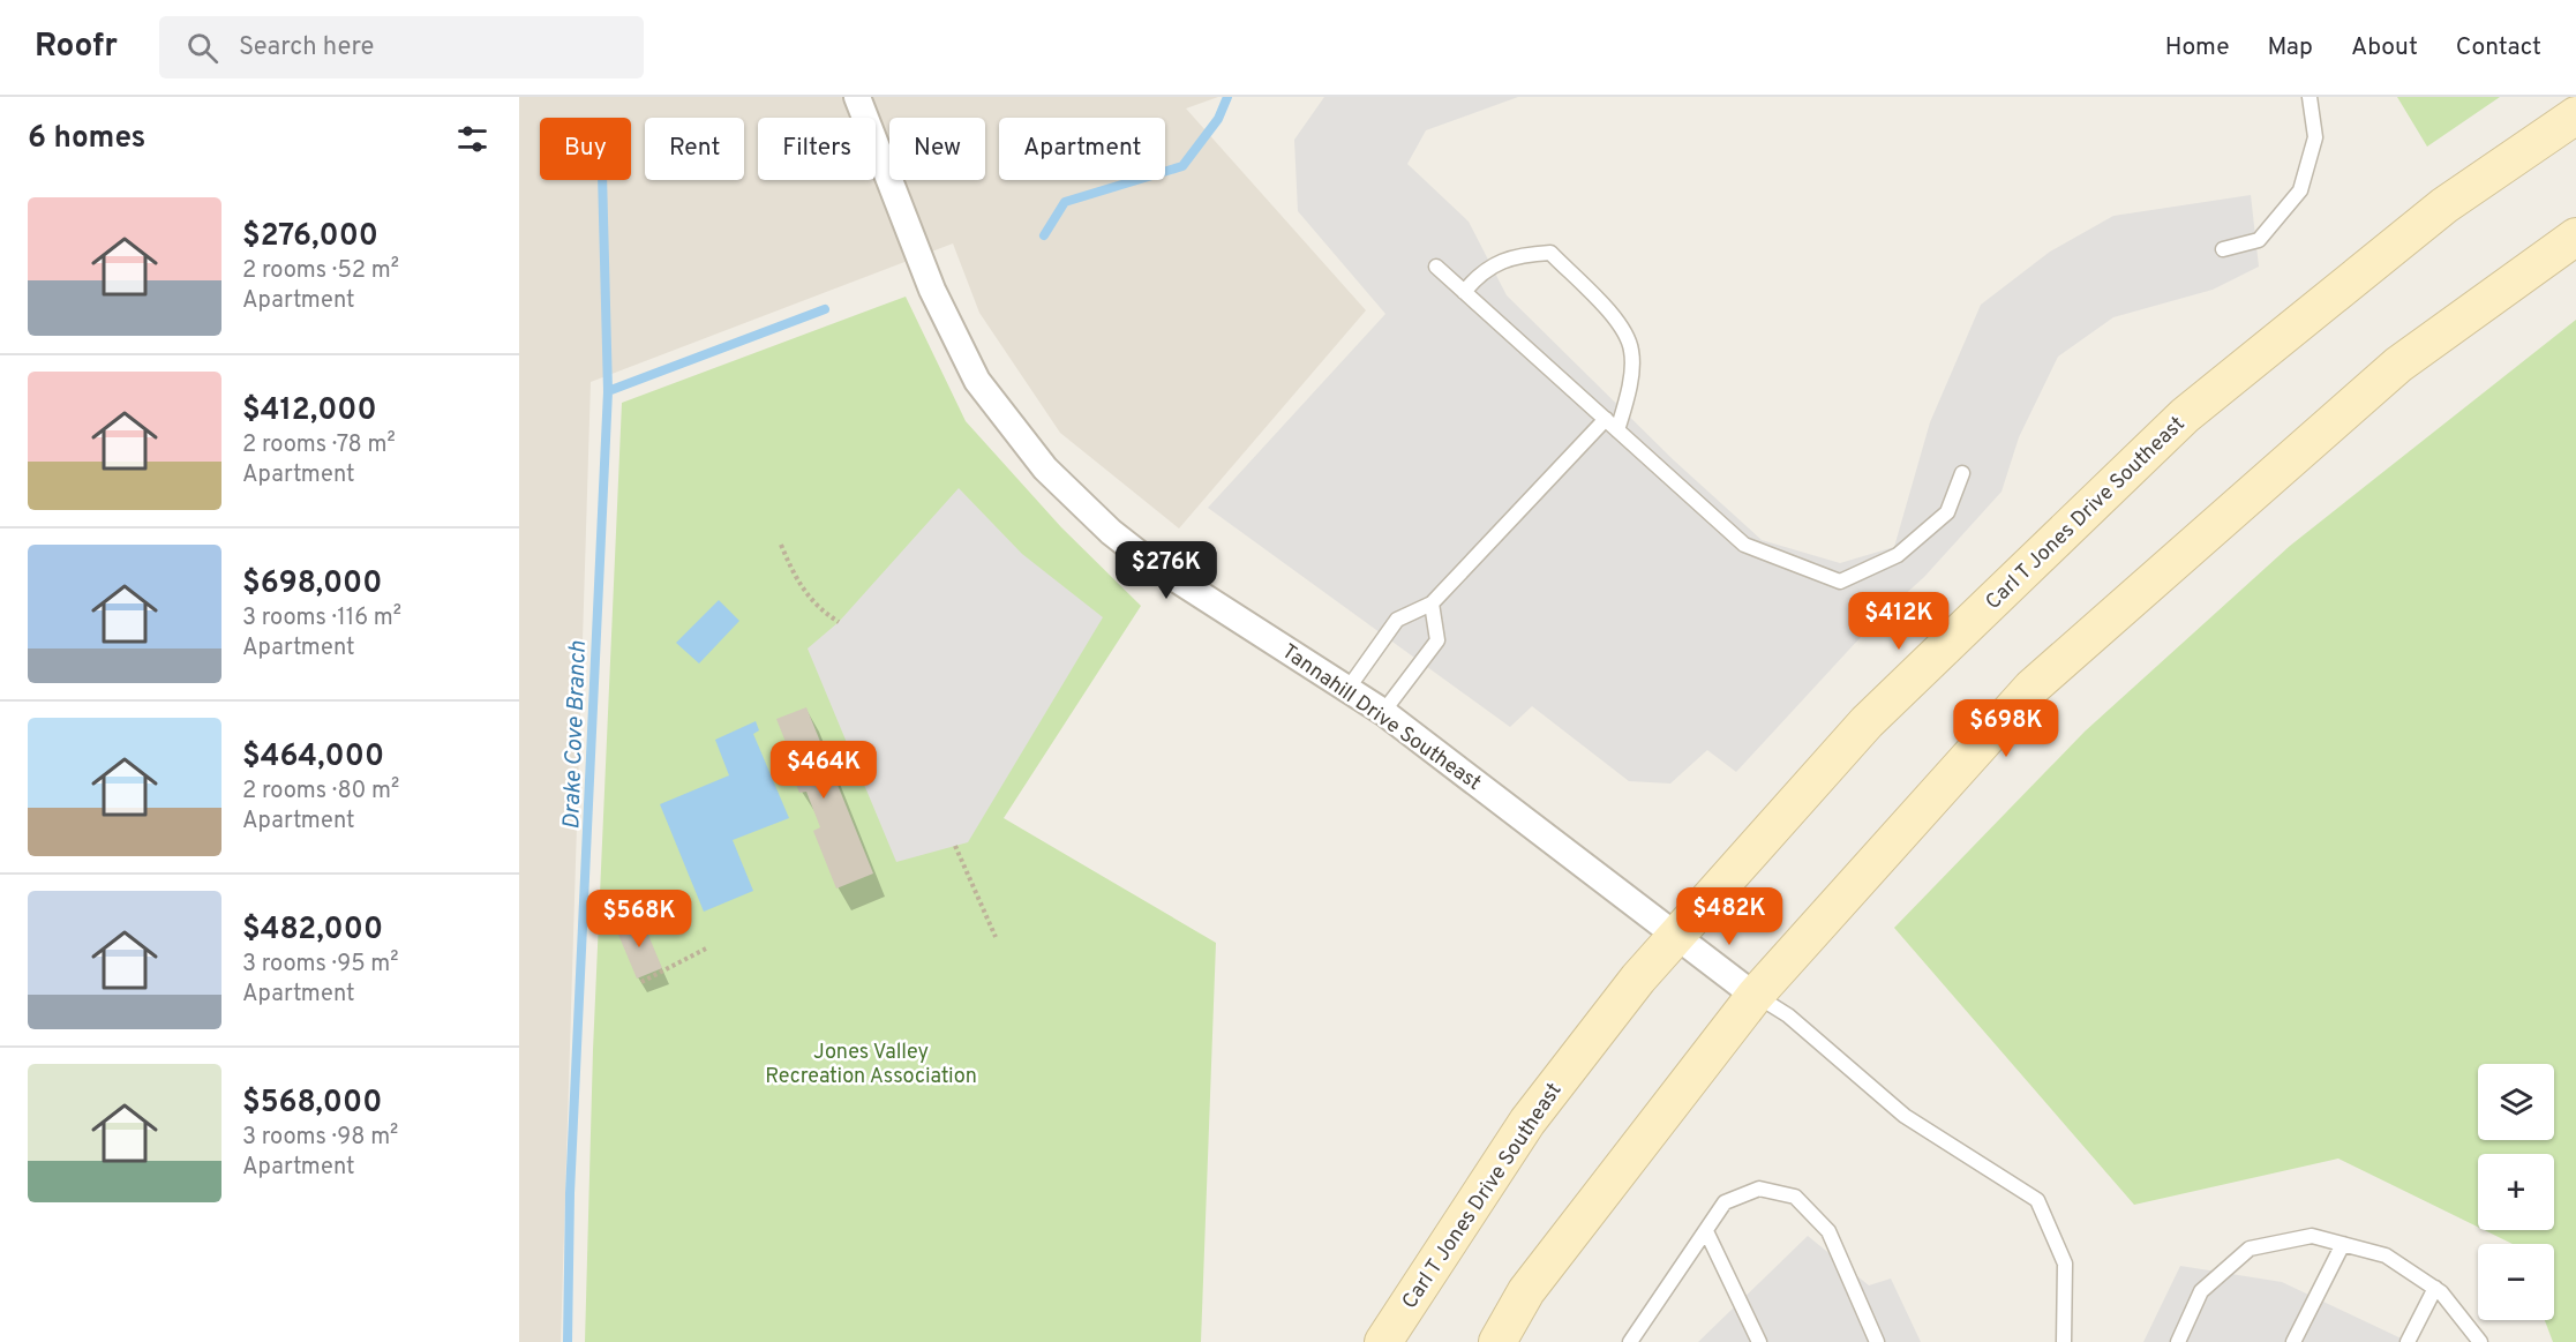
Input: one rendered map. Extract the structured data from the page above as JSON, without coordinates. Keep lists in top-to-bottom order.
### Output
{
  "streets": {
    "main road": ["Carl T Jones Drive Southeast"],
    "street": ["Tannahill Drive Southeast"]
  },
  "crossings": [
    ["Carl T Jones Drive Southeast", "Tannahill Drive Southeast"]
  ],
  "water": ["Drake Cove Branch"],
  "parks": ["Jones Valley Recreation Association"],
  "page": {
    "header": "Roofr",
    "search": "Search here",
    "nav": [
      "Home",
      "Map",
      "About",
      "Contact"
    ],
    "heading": "6 homes",
    "chip": [
      "Buy",
      "Rent",
      "Filters",
      "New",
      "Apartment"
    ],
    "list": [
      {
        "name": "$276,000",
        "note": "2 rooms · 52 m² · Apartment"
      },
      {
        "name": "$412,000",
        "note": "2 rooms · 78 m² · Apartment"
      },
      {
        "name": "$698,000",
        "note": "3 rooms · 116 m² · Apartment"
      },
      {
        "name": "$464,000",
        "note": "2 rooms · 80 m² · Apartment"
      },
      {
        "name": "$482,000",
        "note": "3 rooms · 95 m² · Apartment"
      },
      {
        "name": "$568,000",
        "note": "3 rooms · 98 m² · Apartment"
      }
    ],
    "price": [
      "$276K",
      "$412K",
      "$698K",
      "$464K",
      "$482K",
      "$568K"
    ],
    "map_buttons": ["+", "−"]
  }
}
